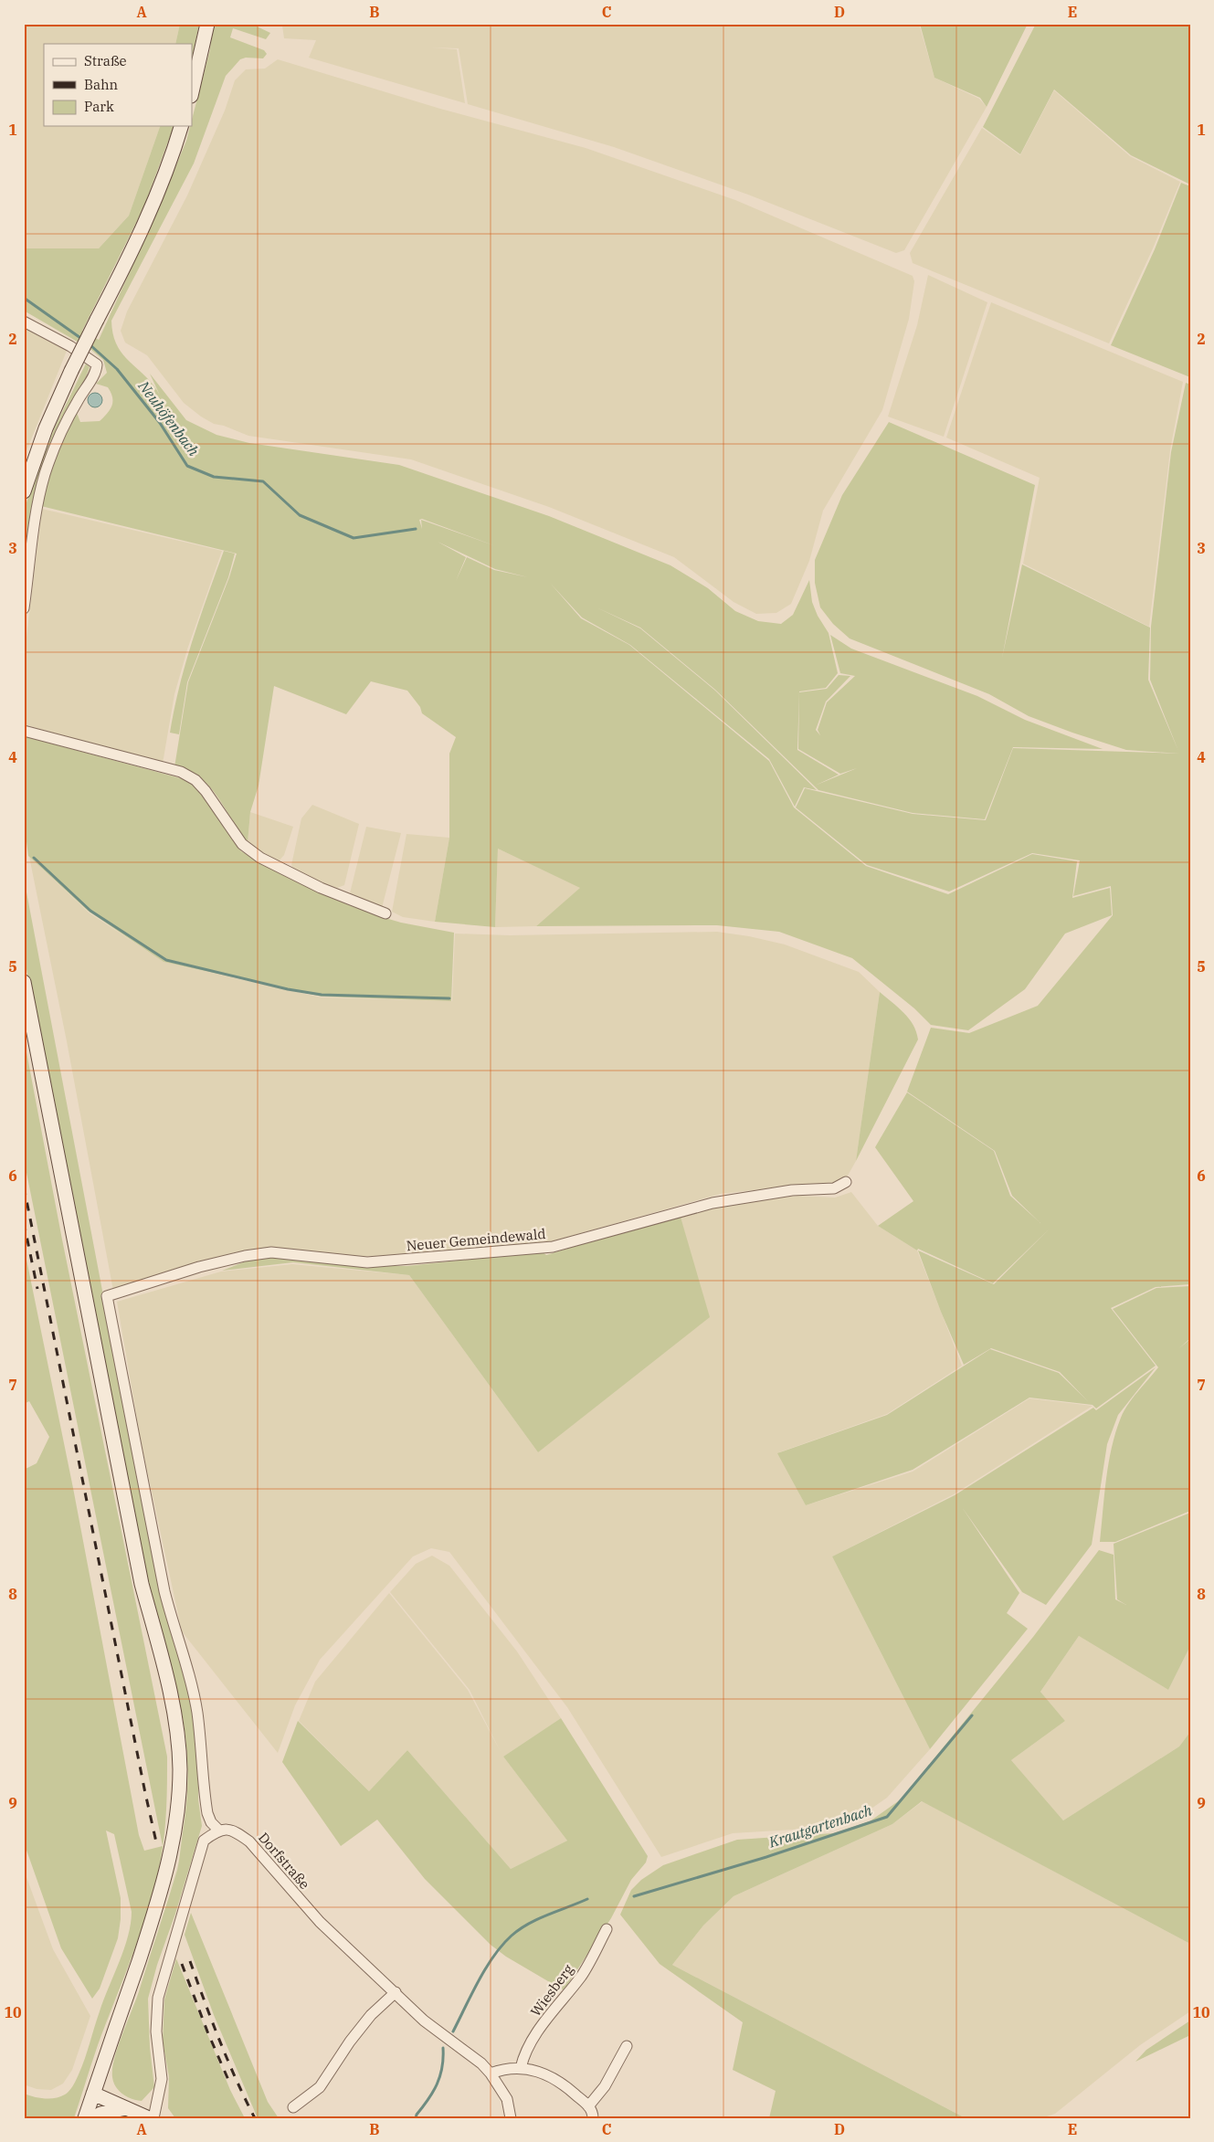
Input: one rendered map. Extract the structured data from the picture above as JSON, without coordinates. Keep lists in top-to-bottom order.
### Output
{
  "streets": {
    "street": ["Neuer Gemeindewald", "Dorfstraße", "Wiesberg"]
  },
  "crossings": [
    ["Neuer Gemeindewald", "Dorfstraße"]
  ],
  "water": ["Neuhöfenbach", "Krautgartenbach"],
  "legend": ["Straße", "Bahn", "Park"],
  "grid": {
    "columns": [
      "A",
      "B",
      "C",
      "D",
      "E"
    ],
    "rows": [
      "1",
      "2",
      "3",
      "4",
      "5",
      "6",
      "7",
      "8",
      "9",
      "10"
    ]
  }
}
